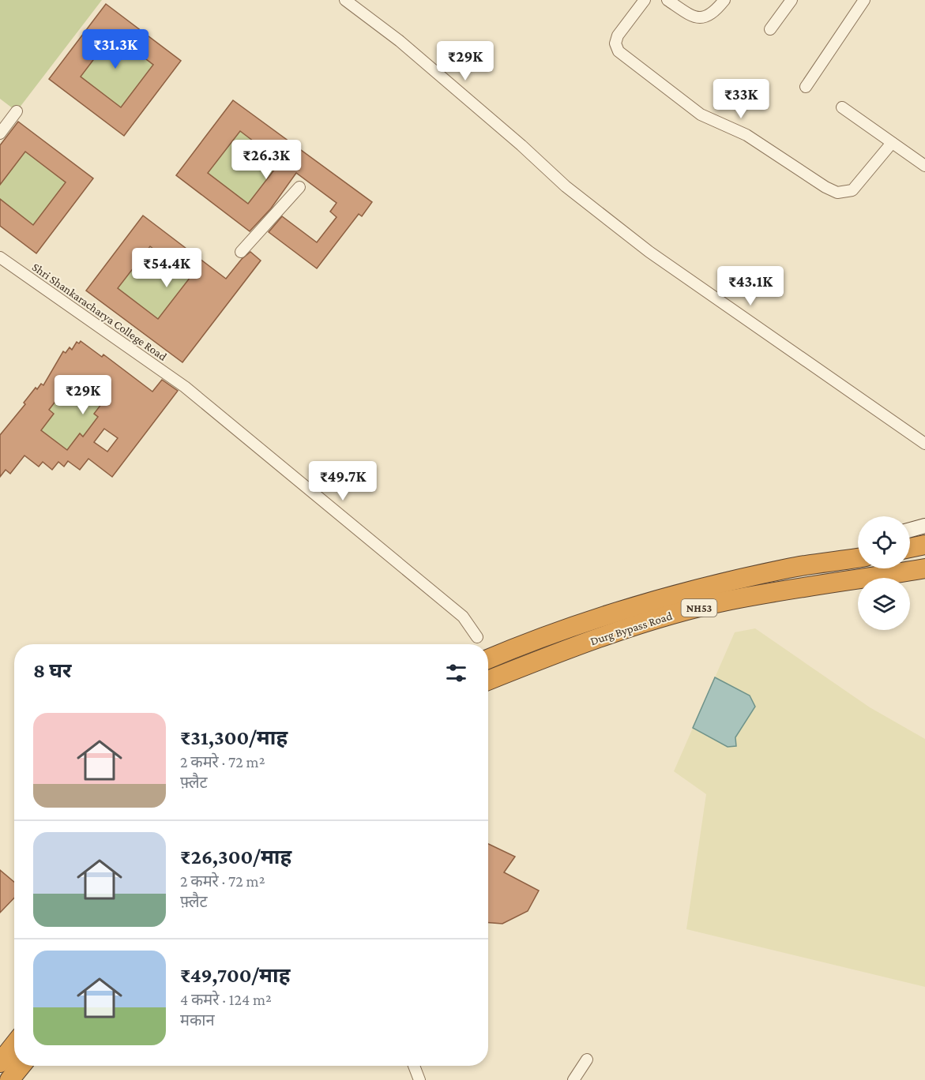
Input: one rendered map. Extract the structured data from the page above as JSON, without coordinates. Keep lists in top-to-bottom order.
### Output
{
  "streets": {
    "highway": ["NH53", "Durg Bypass Road"],
    "street": ["Shri Shankaracharya College Road"]
  },
  "page": {
    "price": [
      "₹31.3K",
      "₹29K",
      "₹33K",
      "₹26.3K",
      "₹54.4K",
      "₹43.1K",
      "₹29K",
      "₹49.7K"
    ],
    "heading": "8 घर",
    "list": [
      {
        "name": "₹31,300/माह",
        "note": "2 कमरे · 72 m² · फ़्लैट"
      },
      {
        "name": "₹26,300/माह",
        "note": "2 कमरे · 72 m² · फ़्लैट"
      },
      {
        "name": "₹49,700/माह",
        "note": "4 कमरे · 124 m² · मकान"
      }
    ]
  }
}
